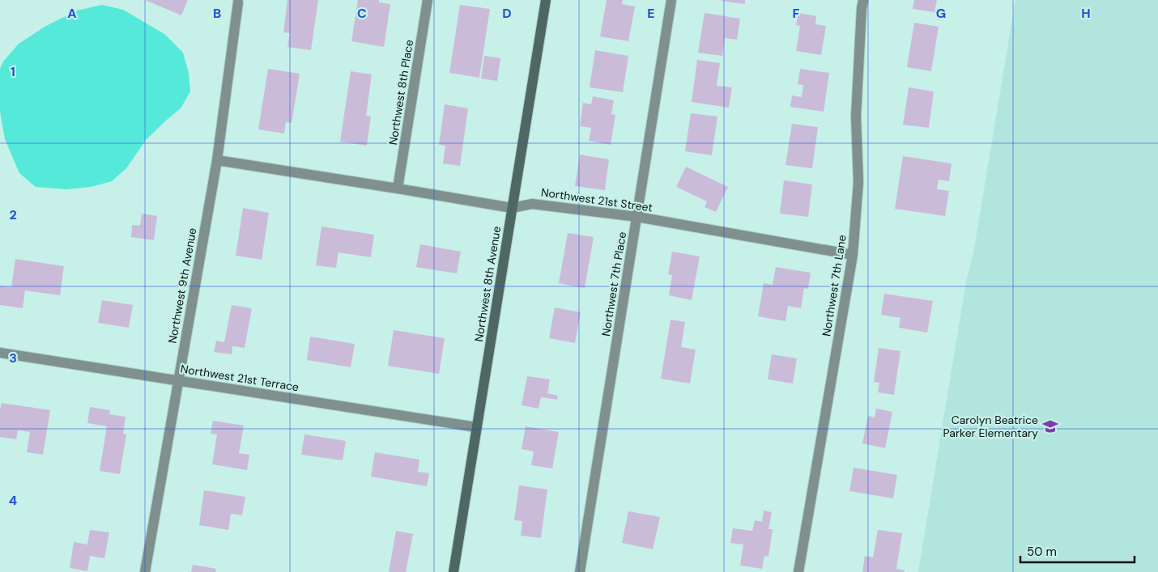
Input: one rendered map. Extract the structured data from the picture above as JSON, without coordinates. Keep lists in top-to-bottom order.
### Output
{
  "streets": {
    "street": [
      "Northwest 8th Place",
      "Northwest 21st Street",
      "Northwest 8th Avenue",
      "Northwest 7th Place",
      "Northwest 9th Avenue",
      "Northwest 7th Lane",
      "Northwest 21st Terrace"
    ]
  },
  "crossings": [
    ["Northwest 8th Place", "Northwest 21st Street"],
    ["Northwest 21st Street", "Northwest 8th Avenue"],
    ["Northwest 21st Street", "Northwest 7th Place"],
    ["Northwest 21st Street", "Northwest 9th Avenue"],
    ["Northwest 21st Street", "Northwest 7th Lane"],
    ["Northwest 8th Avenue", "Northwest 21st Terrace"],
    ["Northwest 9th Avenue", "Northwest 21st Terrace"]
  ],
  "places": {
    "school or university": ["Carolyn Beatrice Parker Elementary"]
  },
  "scale_bar": "50 m",
  "grid": {
    "columns": [
      "A",
      "B",
      "C",
      "D",
      "E",
      "F",
      "G",
      "H"
    ],
    "rows": [
      "1",
      "2",
      "3",
      "4"
    ]
  }
}
